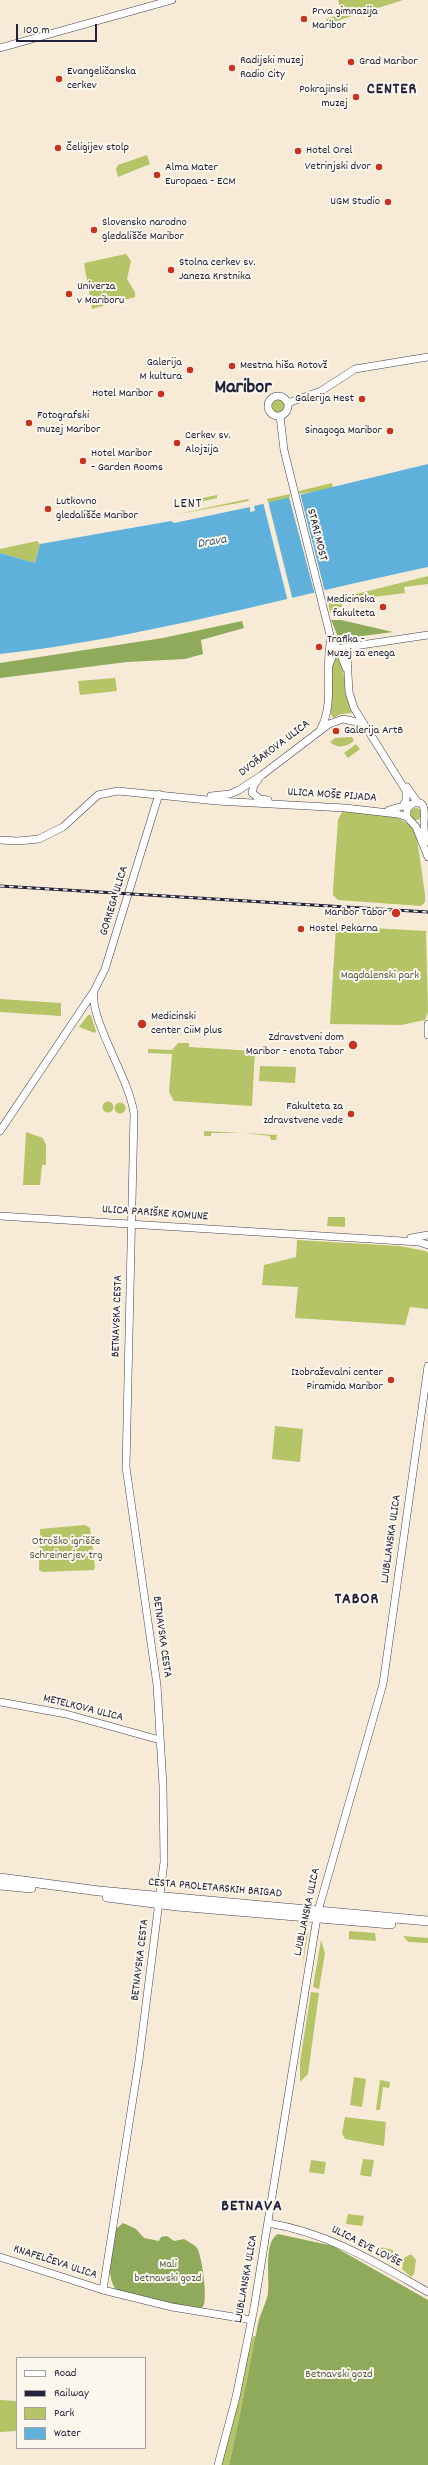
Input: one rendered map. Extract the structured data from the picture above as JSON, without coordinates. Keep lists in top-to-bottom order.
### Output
{
  "streets": {
    "main road": ["CESTA PROLETARSKIH BRIGAD"],
    "street": [
      "STARI MOST",
      "DVOŘAKOVA ULICA",
      "ULICA MOŠE PIJADA",
      "GORKEGA ULICA",
      "ULICA PARIŠKE KOMUNE",
      "BETNAVSKA CESTA",
      "LJUBLJANSKA ULICA",
      "METELKOVA ULICA",
      "ULICA EVE LOVŠE",
      "KNAFELČEVA ULICA"
    ]
  },
  "crossings": [
    ["GORKEGA ULICA", "BETNAVSKA CESTA"],
    ["ULICA PARIŠKE KOMUNE", "BETNAVSKA CESTA"],
    ["BETNAVSKA CESTA", "METELKOVA ULICA"],
    ["BETNAVSKA CESTA", "CESTA PROLETARSKIH BRIGAD"],
    ["BETNAVSKA CESTA", "KNAFELČEVA ULICA"],
    ["LJUBLJANSKA ULICA", "CESTA PROLETARSKIH BRIGAD"],
    ["LJUBLJANSKA ULICA", "ULICA EVE LOVŠE"],
    ["LJUBLJANSKA ULICA", "KNAFELČEVA ULICA"]
  ],
  "districts": [
    "CENTER",
    "Maribor",
    "LENT",
    "TABOR",
    "BETNAVA"
  ],
  "water": ["Drava"],
  "parks": [
    "Magdalenski park",
    "Otroško igrišče Schreinerjev trg",
    "Mali betnavski gozd",
    "Betnavski gozd"
  ],
  "places": [
    "Prva gimnazija Maribor",
    "Grad Maribor",
    "Radijski muzej Radio City",
    "Evangeličanska cerkev",
    "Pokrajinski muzej",
    "Čeligijev stolp",
    "Hotel Orel",
    "Vetrinjski dvor",
    "Alma Mater Europaea - ECM",
    "UGM Studio",
    "Slovensko narodno gledališče Maribor",
    "Stolna cerkev sv. Janeza Krstnika",
    "Univerza v Mariboru",
    "Mestna hiša Rotovž",
    "Galerija M kultura",
    "Hotel Maribor",
    "Galerija Hest",
    "Fotografski muzej Maribor",
    "Sinagoga Maribor",
    "Cerkev sv. Alojzija",
    "Hotel Maribor - Garden Rooms",
    "Lutkovno gledališče Maribor",
    "Medicinska fakulteta",
    "Trafika - Muzej za enega",
    "Galerija ArtB",
    "Maribor Tabor",
    "Hostel Pekarna",
    "Medicinski center CiiM plus",
    "Zdravstveni dom Maribor - enota Tabor",
    "Fakulteta za zdravstvene vede",
    "Izobraževalni center Piramida Maribor"
  ],
  "legend": [
    "Road",
    "Railway",
    "Park",
    "Water"
  ],
  "scale_bar": "100 m"
}
